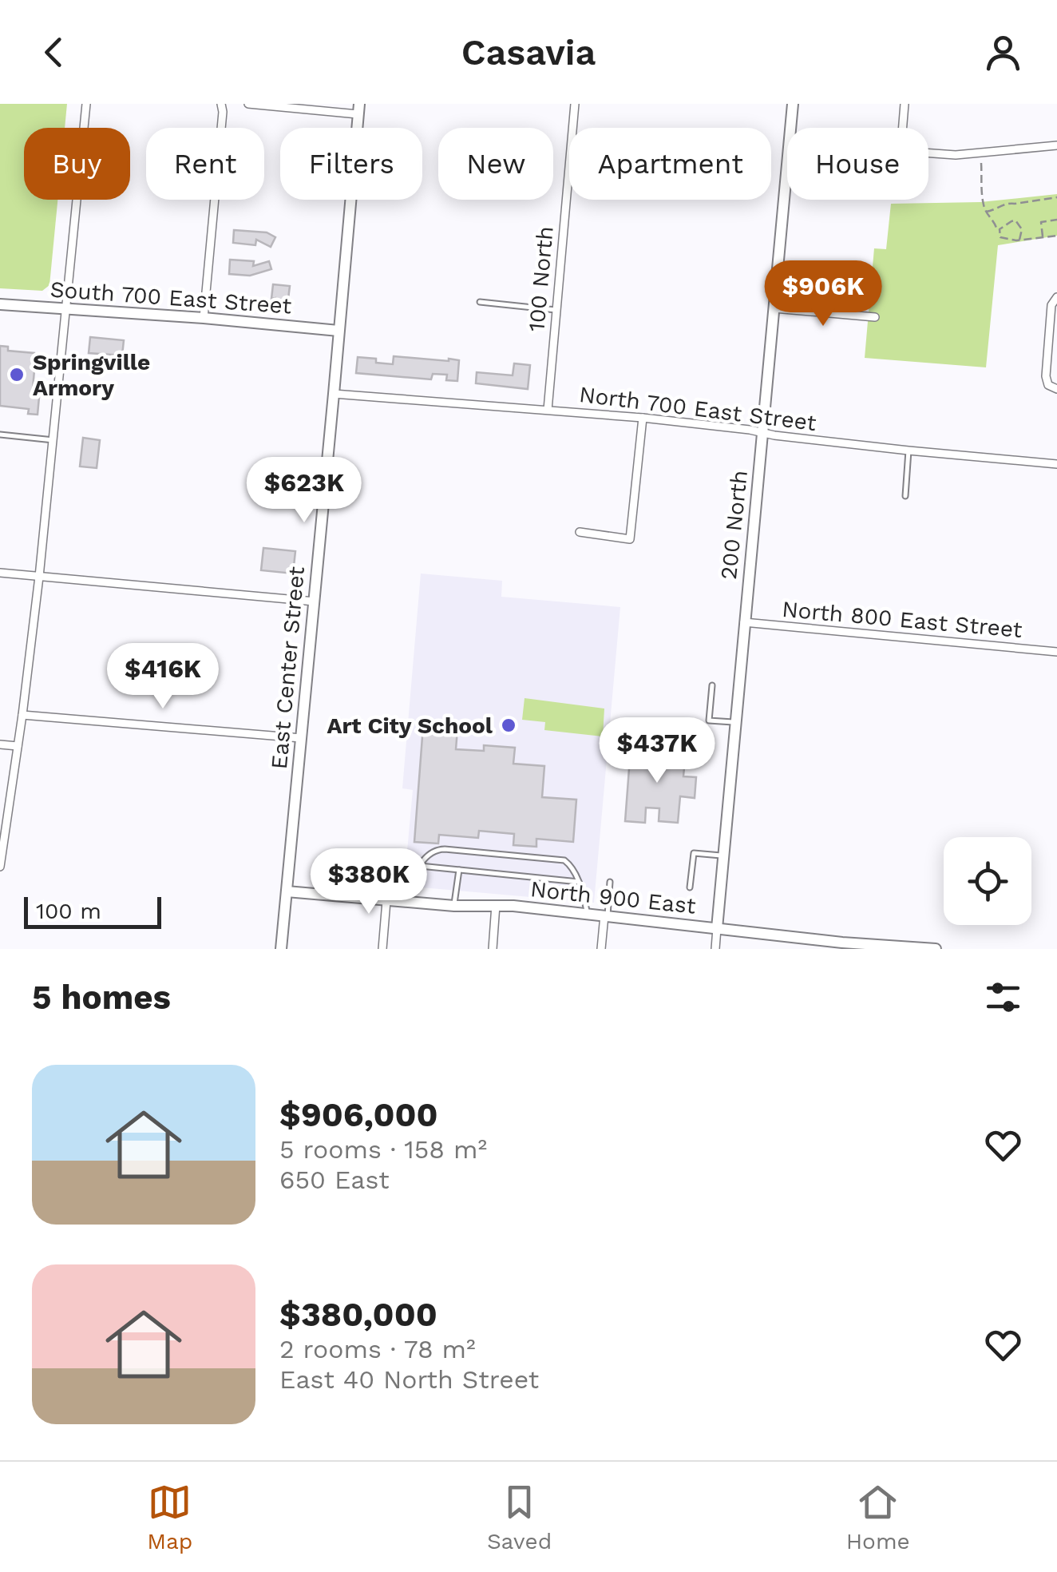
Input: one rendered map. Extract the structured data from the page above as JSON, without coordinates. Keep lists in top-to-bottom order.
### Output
{
  "streets": {
    "street": [
      "100 North",
      "South 700 East Street",
      "North 700 East Street",
      "200 North",
      "North 800 East Street",
      "East Center Street",
      "North 900 East"
    ]
  },
  "crossings": [
    ["100 North", "North 700 East Street"],
    ["South 700 East Street", "East Center Street"],
    ["North 700 East Street", "200 North"],
    ["North 700 East Street", "East Center Street"],
    ["200 North", "North 800 East Street"],
    ["200 North", "North 900 East"],
    ["East Center Street", "North 900 East"]
  ],
  "places": ["Springville Armory", "Art City School"],
  "scale_bar": "100 m",
  "page": {
    "header": "Casavia",
    "chip": [
      "Buy",
      "Rent",
      "Filters",
      "New",
      "Apartment",
      "House"
    ],
    "price": [
      "$906K",
      "$623K",
      "$416K",
      "$437K",
      "$380K"
    ],
    "scale": "100 m",
    "heading": "5 homes",
    "list": [
      {
        "name": "$906,000",
        "note": "5 rooms · 158 m² · 650 East"
      },
      {
        "name": "$380,000",
        "note": "2 rooms · 78 m² · East 40 North Street"
      }
    ],
    "tabs": ["Map", "Saved", "Home"]
  }
}
